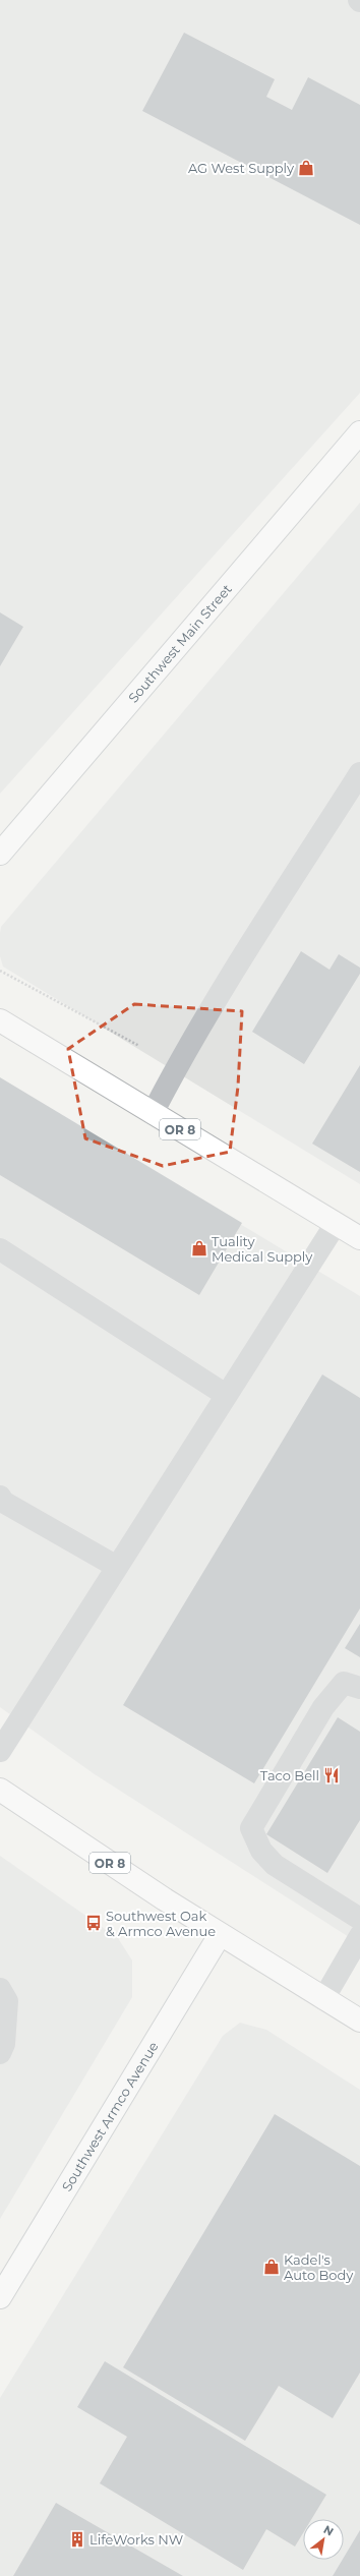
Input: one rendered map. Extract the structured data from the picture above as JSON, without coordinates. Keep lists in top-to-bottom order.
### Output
{
  "streets": {
    "main road": ["Southwest Main Street", "OR 8", "Southwest Armco Avenue"]
  },
  "crossings": [
    ["OR 8", "Southwest Armco Avenue"]
  ],
  "places": {
    "shop": ["AG West Supply", "Tuality Medical Supply", "Kadel's Auto Body"],
    "restaurant": ["Taco Bell"],
    "bus stop": ["Southwest Oak & Armco Avenue"],
    "building": ["LifeWorks NW"]
  },
  "north": "top right"
}
